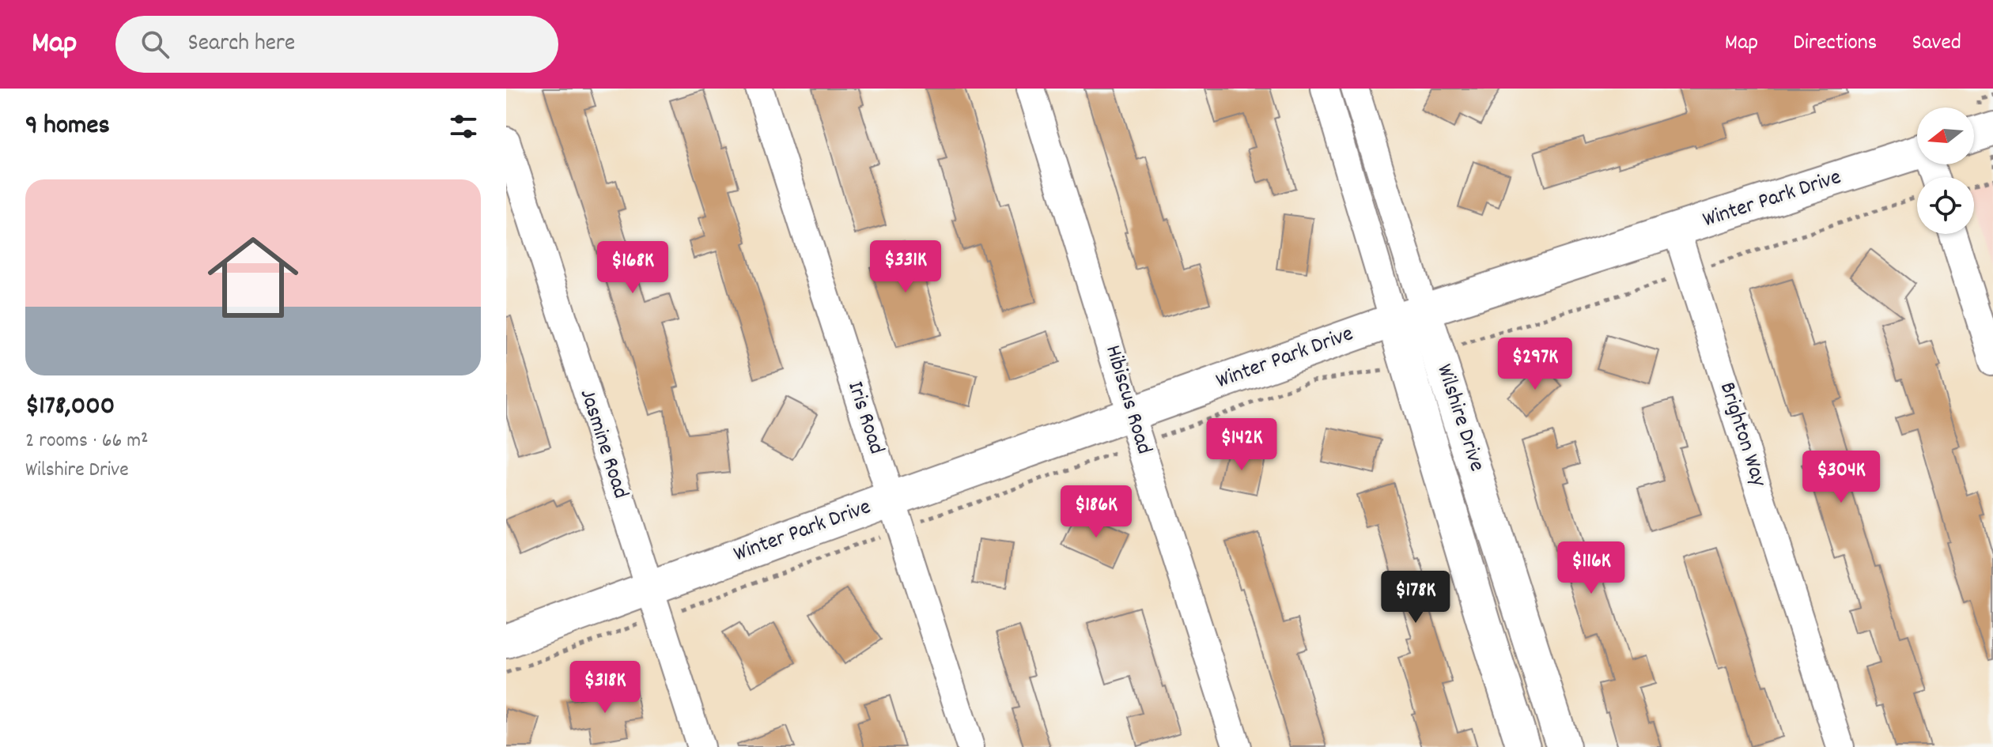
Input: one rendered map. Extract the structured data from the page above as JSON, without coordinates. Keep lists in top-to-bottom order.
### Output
{
  "streets": {
    "street": [
      "Winter Park Drive",
      "Hibiscus Road",
      "Iris Road",
      "Wilshire Drive",
      "Brighton Way",
      "Jasmine Road"
    ]
  },
  "crossings": [
    ["Winter Park Drive", "Hibiscus Road"],
    ["Winter Park Drive", "Iris Road"],
    ["Winter Park Drive", "Wilshire Drive"],
    ["Winter Park Drive", "Brighton Way"],
    ["Winter Park Drive", "Jasmine Road"]
  ],
  "north": "left",
  "page": {
    "header": "Map",
    "search": "Search here",
    "nav": ["Map", "Directions", "Saved"],
    "heading": "9 homes",
    "list": [
      {
        "name": "$178,000",
        "note": "2 rooms · 66 m² · Wilshire Drive"
      }
    ],
    "price": [
      "$331K",
      "$168K",
      "$297K",
      "$142K",
      "$304K",
      "$186K",
      "$116K",
      "$178K",
      "$318K"
    ]
  }
}
